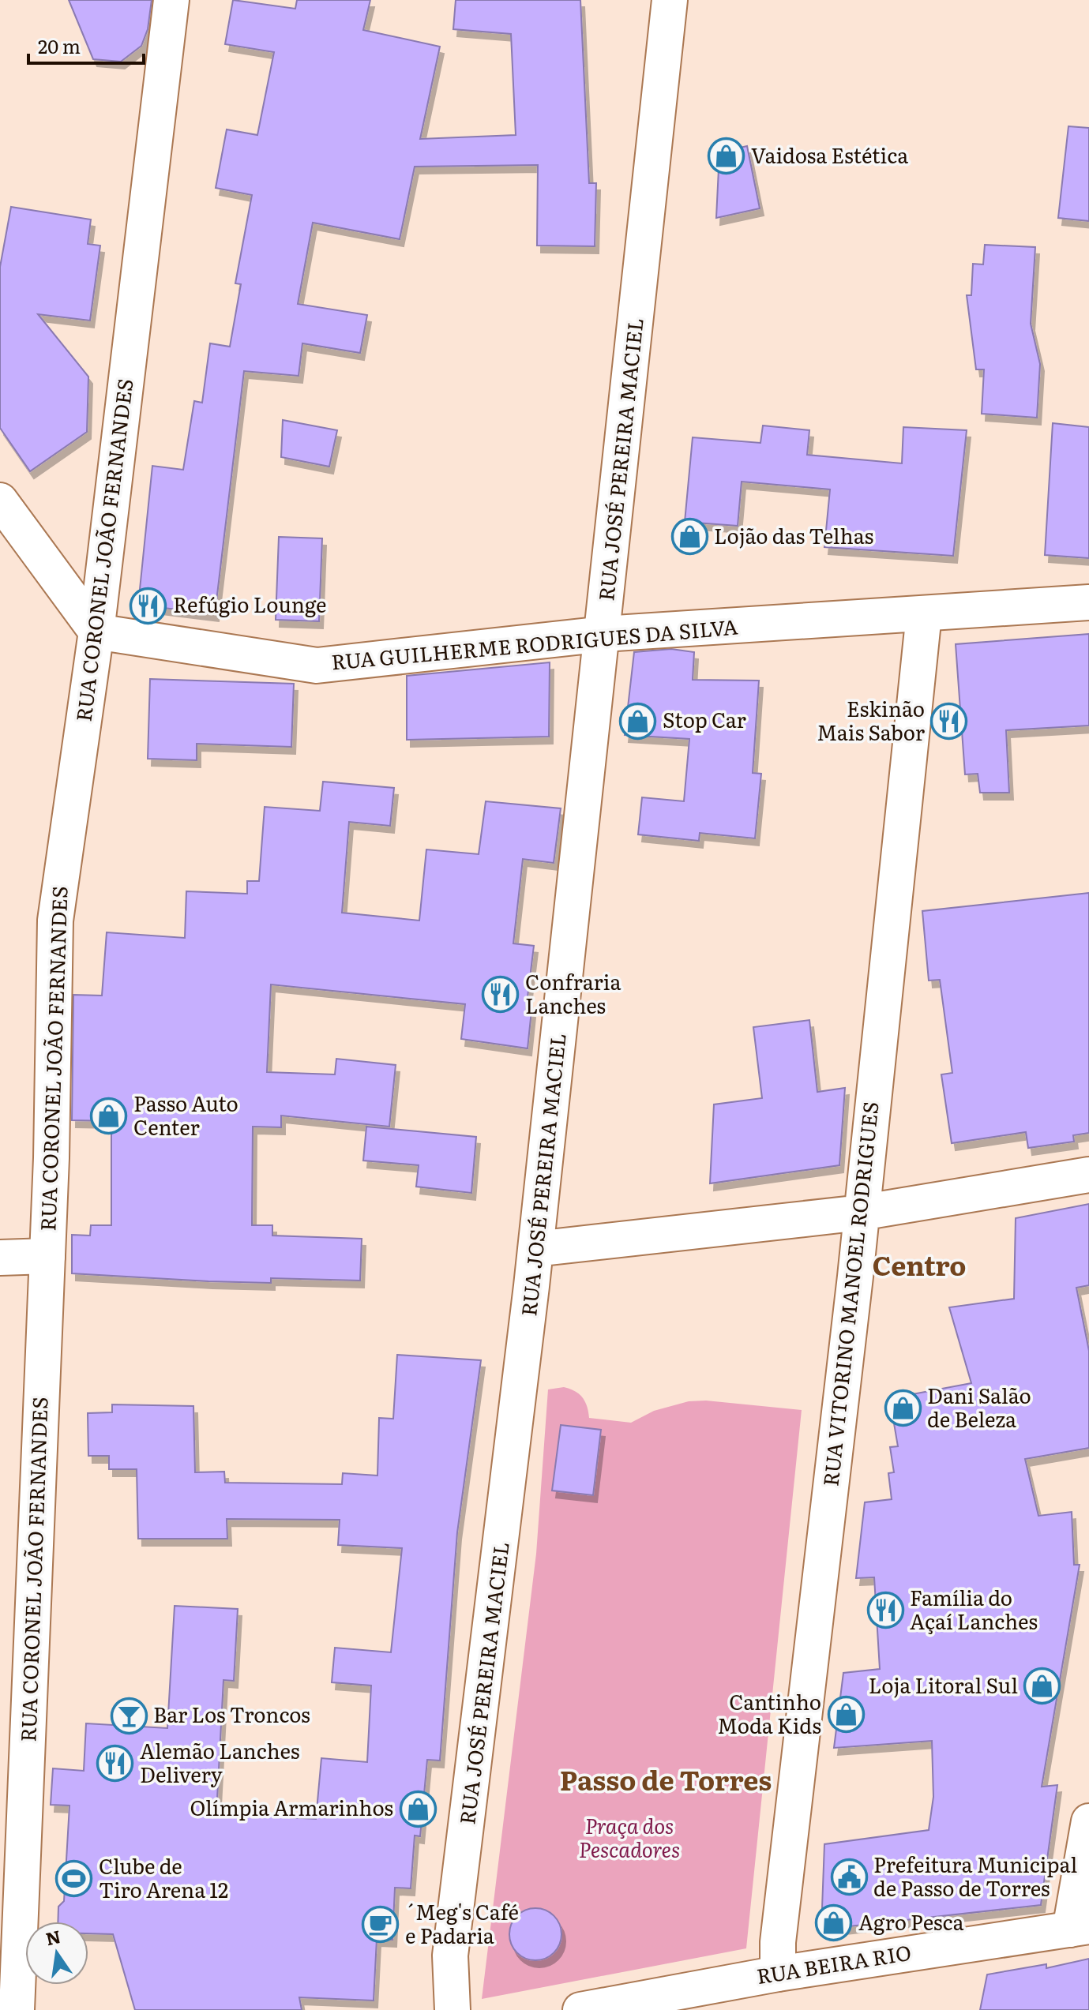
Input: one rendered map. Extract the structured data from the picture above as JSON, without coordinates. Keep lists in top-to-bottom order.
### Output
{
  "streets": {
    "street": [
      "RUA JOSÉ PEREIRA MACIEL",
      "RUA CORONEL JOÃO FERNANDES",
      "RUA GUILHERME RODRIGUES DA SILVA",
      "RUA VITORINO MANOEL RODRIGUES",
      "RUA BEIRA RIO"
    ]
  },
  "crossings": [
    ["RUA JOSÉ PEREIRA MACIEL", "RUA GUILHERME RODRIGUES DA SILVA"],
    ["RUA CORONEL JOÃO FERNANDES", "RUA GUILHERME RODRIGUES DA SILVA"],
    ["RUA GUILHERME RODRIGUES DA SILVA", "RUA VITORINO MANOEL RODRIGUES"],
    ["RUA VITORINO MANOEL RODRIGUES", "RUA BEIRA RIO"]
  ],
  "districts": ["Centro", "Passo de Torres"],
  "parks": ["Praça dos Pescadores"],
  "places": {
    "shop": [
      "Vaidosa Estética",
      "Lojão das Telhas",
      "Stop Car",
      "Passo Auto Center",
      "Dani Salão de Beleza",
      "Loja Litoral Sul",
      "Cantinho Moda Kids",
      "Olímpia Armarinhos",
      "Agro Pesca"
    ],
    "restaurant": [
      "Refúgio Lounge",
      "Eskinão Mais Sabor",
      "Confraria Lanches",
      "Família do Açaí Lanches",
      "Alemão Lanches Delivery"
    ],
    "bar": ["Bar Los Troncos"],
    "public building": ["Prefeitura Municipal de Passo de Torres"],
    "sports": ["Clube de Tiro Arena 12"],
    "cafe": ["´Meg's Café e Padaria"]
  },
  "scale_bar": "20 m",
  "north": "top"
}
